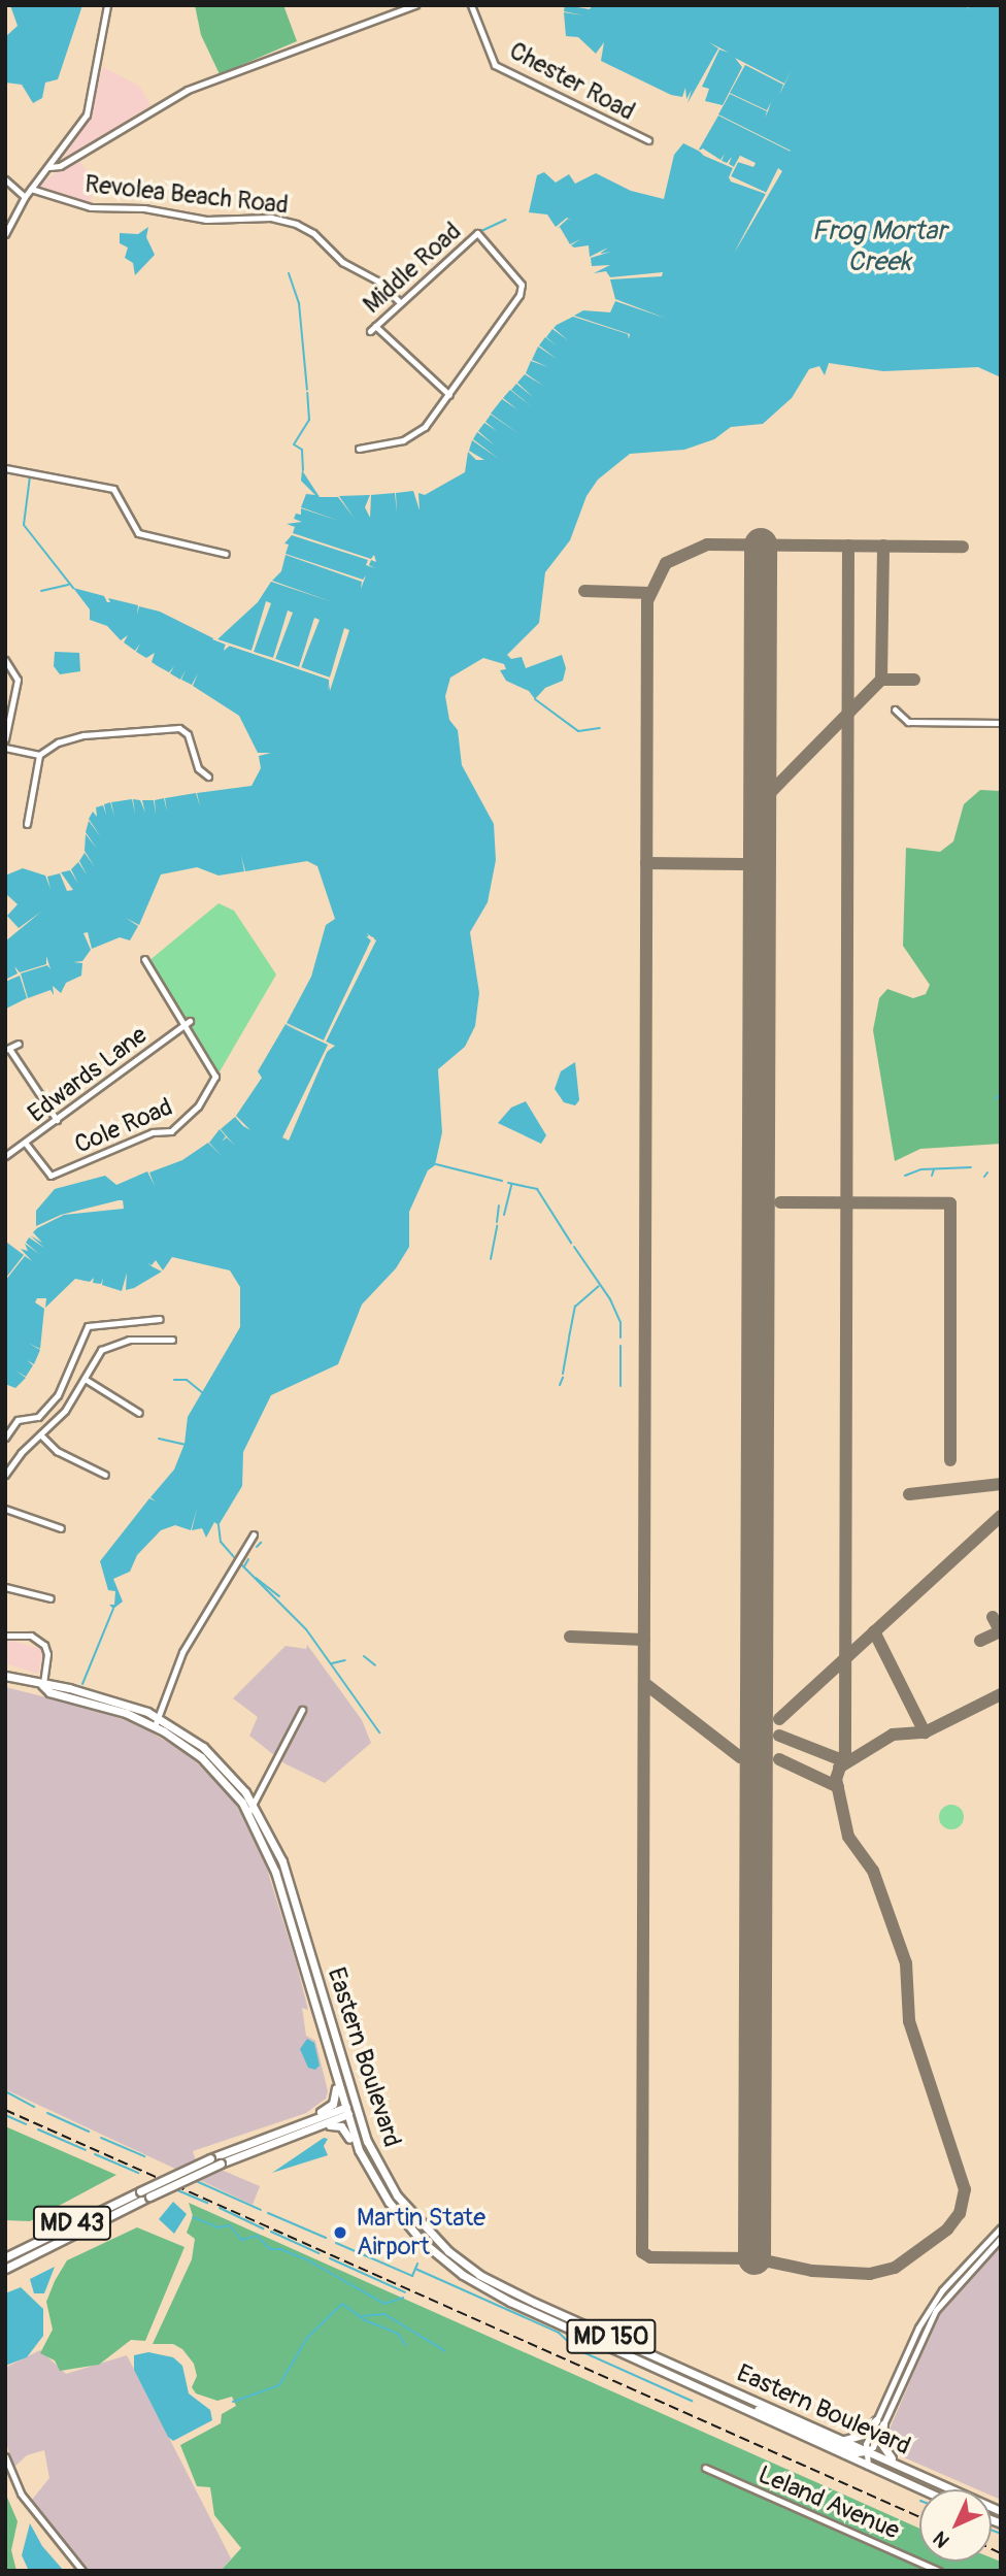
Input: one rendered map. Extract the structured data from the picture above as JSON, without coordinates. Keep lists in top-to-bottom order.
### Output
{
  "streets": {
    "main road": ["Eastern Boulevard", "MD 43", "MD 150"],
    "street": [
      "Chester Road",
      "Revolea Beach Road",
      "Middle Road",
      "Edwards Lane",
      "Cole Road",
      "Leland Avenue"
    ]
  },
  "crossings": [
    ["Revolea Beach Road", "Middle Road"],
    ["Edwards Lane", "Cole Road"],
    ["Eastern Boulevard", "MD 43"]
  ],
  "water": ["Frog Mortar Creek"],
  "places": ["Martin State Airport"],
  "north": "bottom left"
}
